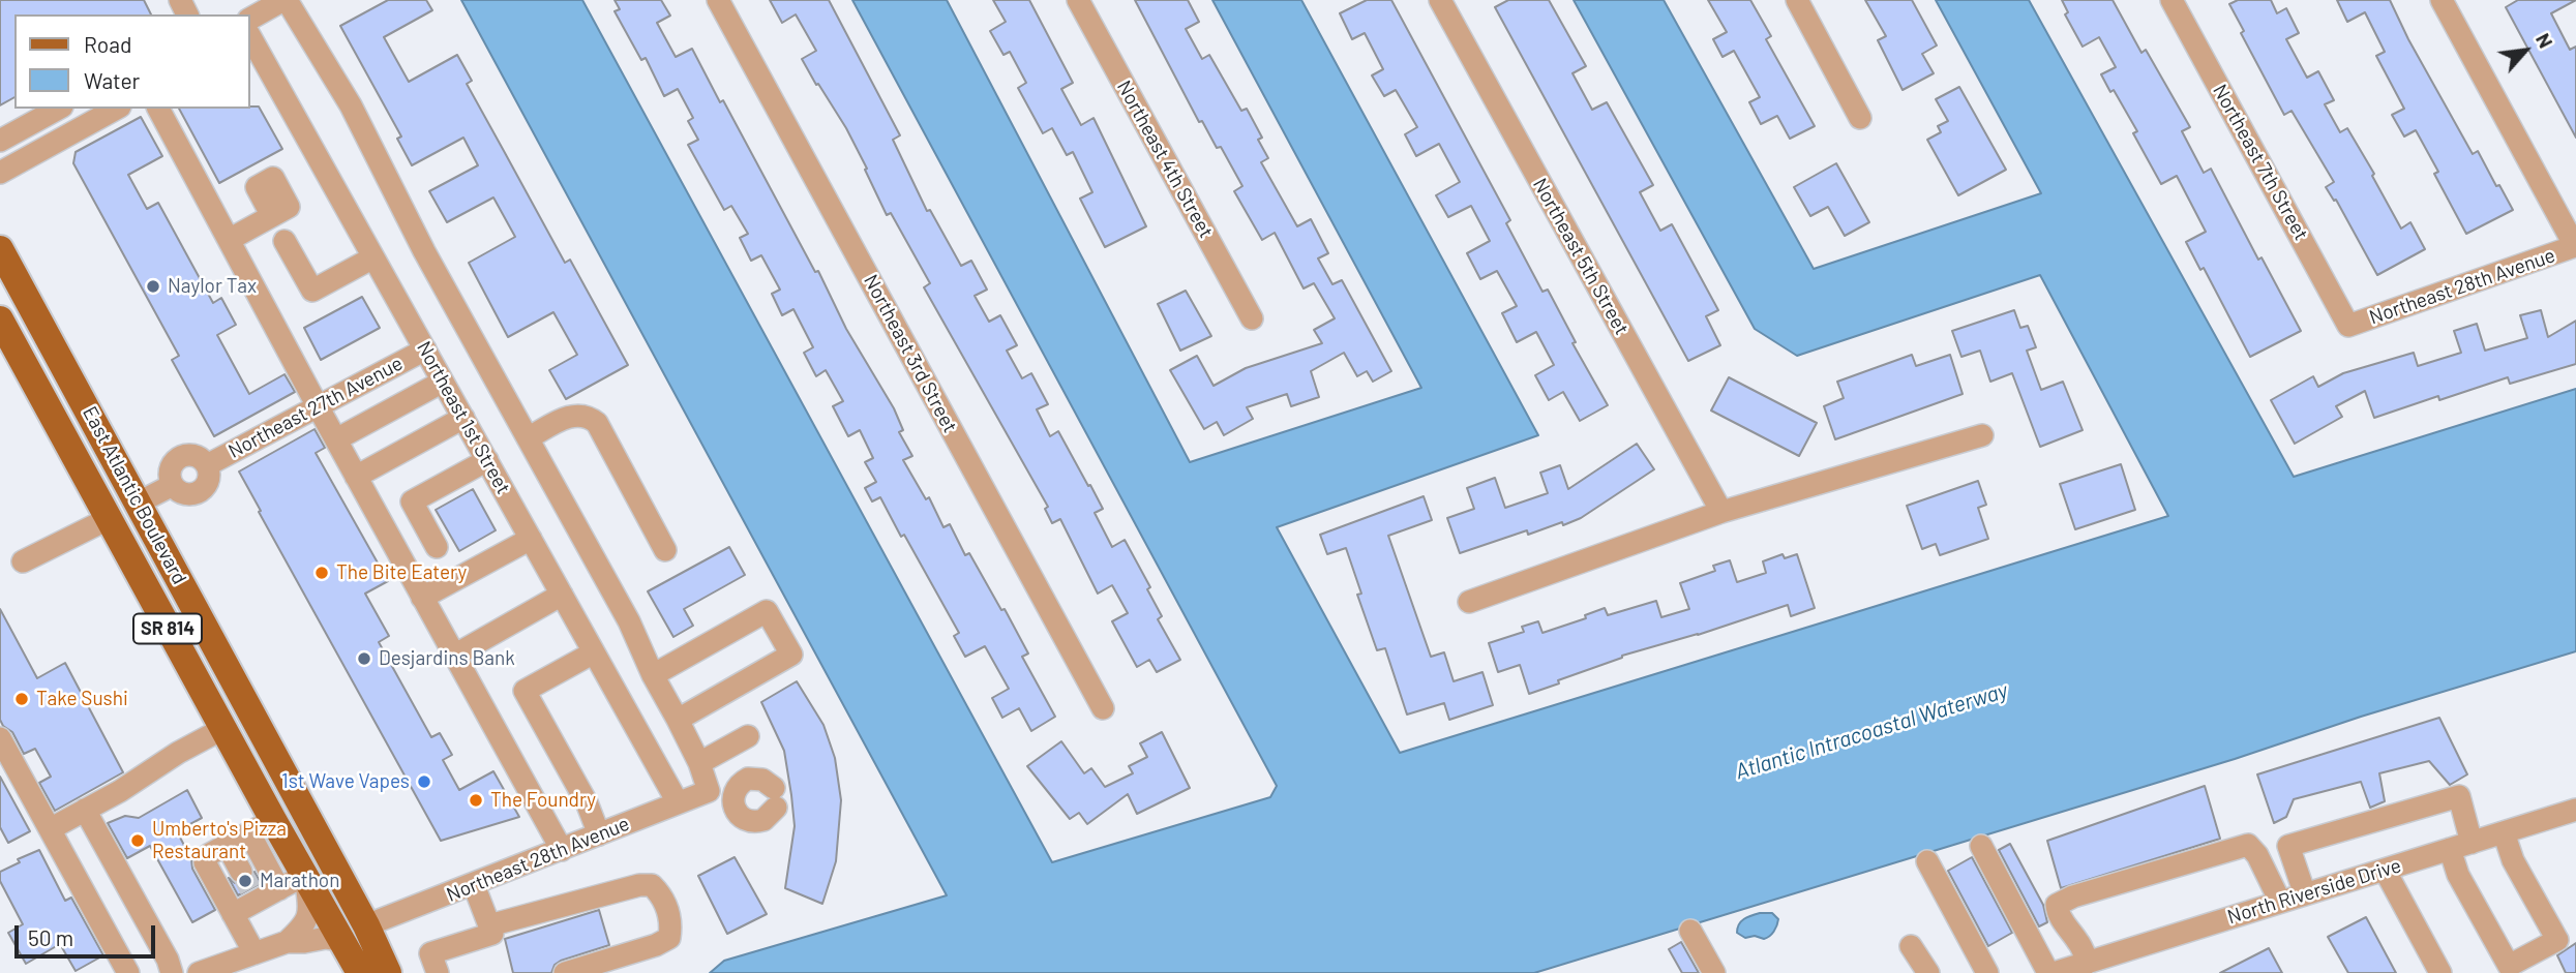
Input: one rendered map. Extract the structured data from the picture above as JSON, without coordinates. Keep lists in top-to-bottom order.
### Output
{
  "streets": {
    "main road": ["East Atlantic Boulevard", "SR 814"],
    "street": [
      "Northeast 4th Street",
      "Northeast 7th Street",
      "Northeast 5th Street",
      "Northeast 28th Avenue",
      "Northeast 3rd Street",
      "Northeast 27th Avenue",
      "Northeast 1st Street",
      "North Riverside Drive"
    ]
  },
  "crossings": [
    ["Northeast 7th Street", "Northeast 28th Avenue"],
    ["Northeast 28th Avenue", "Northeast 1st Street"],
    ["Northeast 28th Avenue", "East Atlantic Boulevard"],
    ["Northeast 27th Avenue", "Northeast 1st Street"],
    ["Northeast 27th Avenue", "East Atlantic Boulevard"]
  ],
  "water": ["Atlantic Intracoastal Waterway"],
  "places": [
    "Naylor Tax",
    "The Bite Eatery",
    "Desjardins Bank",
    "Take Sushi",
    "1st Wave Vapes",
    "The Foundry",
    "Umberto's Pizza Restaurant",
    "Marathon"
  ],
  "legend": ["Road", "Water"],
  "scale_bar": "50 m",
  "north": "top right"
}
